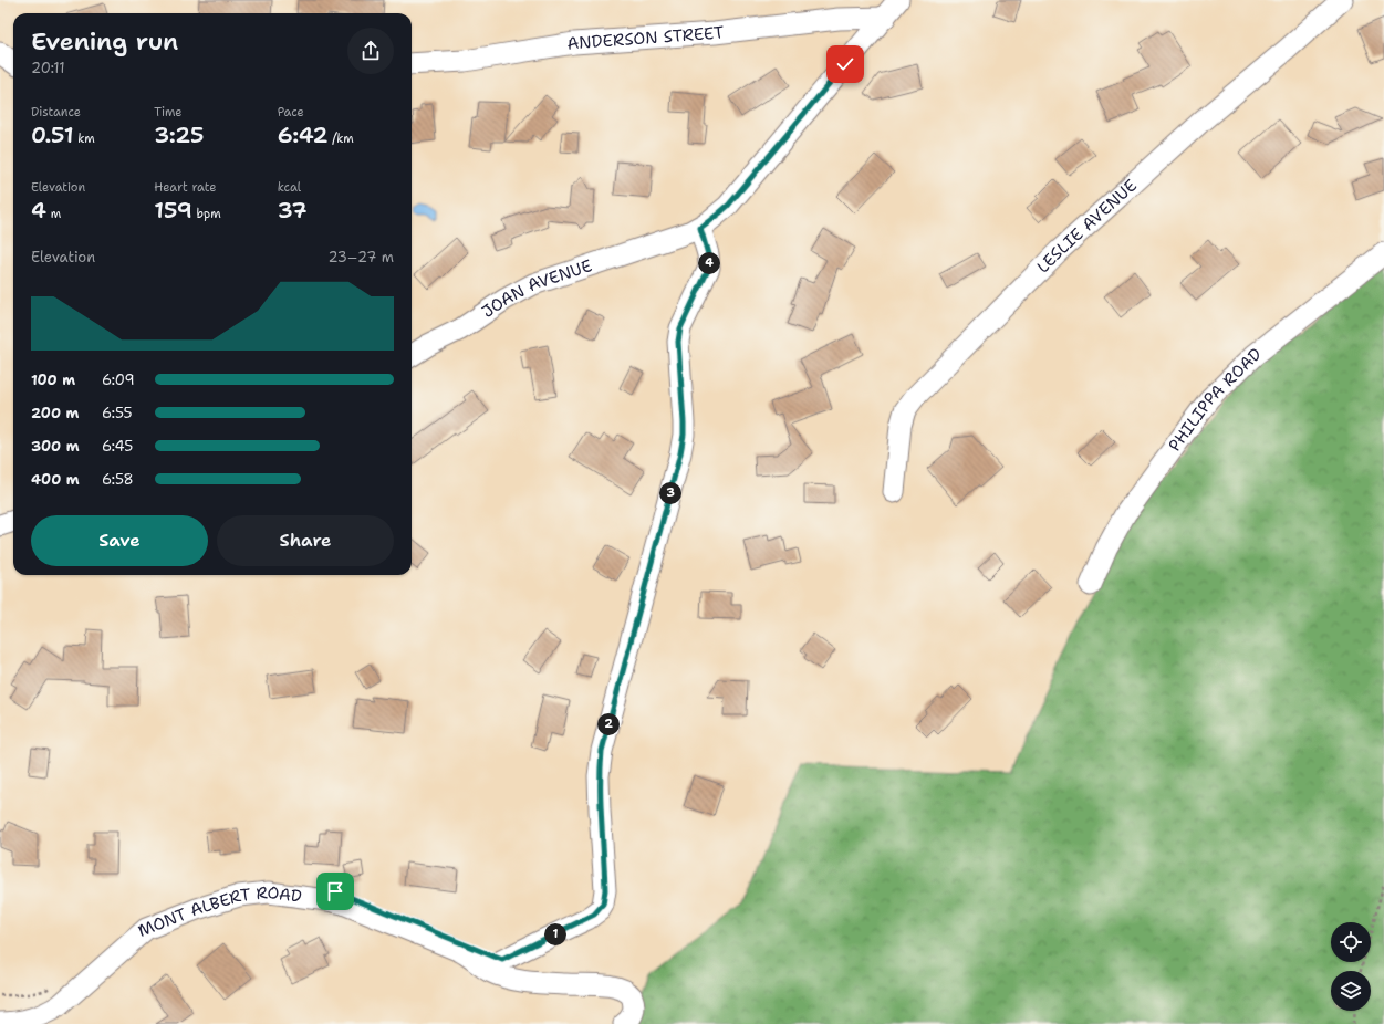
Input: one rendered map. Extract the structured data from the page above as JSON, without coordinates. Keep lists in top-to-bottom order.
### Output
{
  "streets": {
    "street": [
      "ANDERSON STREET",
      "LESLIE AVENUE",
      "JOAN AVENUE",
      "PHILIPPA ROAD",
      "MONT ALBERT ROAD"
    ]
  },
  "crossings": [
    ["ANDERSON STREET", "JOAN AVENUE"]
  ],
  "page": {
    "heading": ["Evening run", "20:11"],
    "stats": [
      ["Distance", "0.51 km"],
      ["Time", "3:25"],
      ["Pace", "6:42 /km"],
      ["Elevation", "4 m"],
      ["Heart rate", "159 bpm"],
      ["kcal", "37"]
    ],
    "chart": ["Elevation", "23–27 m"],
    "pins": [
      "4",
      "3",
      "2",
      "1"
    ],
    "list": [
      {
        "name": "100 m",
        "note": "6:09"
      },
      {
        "name": "200 m",
        "note": "6:55"
      },
      {
        "name": "300 m",
        "note": "6:45"
      },
      {
        "name": "400 m",
        "note": "6:58"
      }
    ],
    "buttons": ["Save", "Share"]
  }
}
